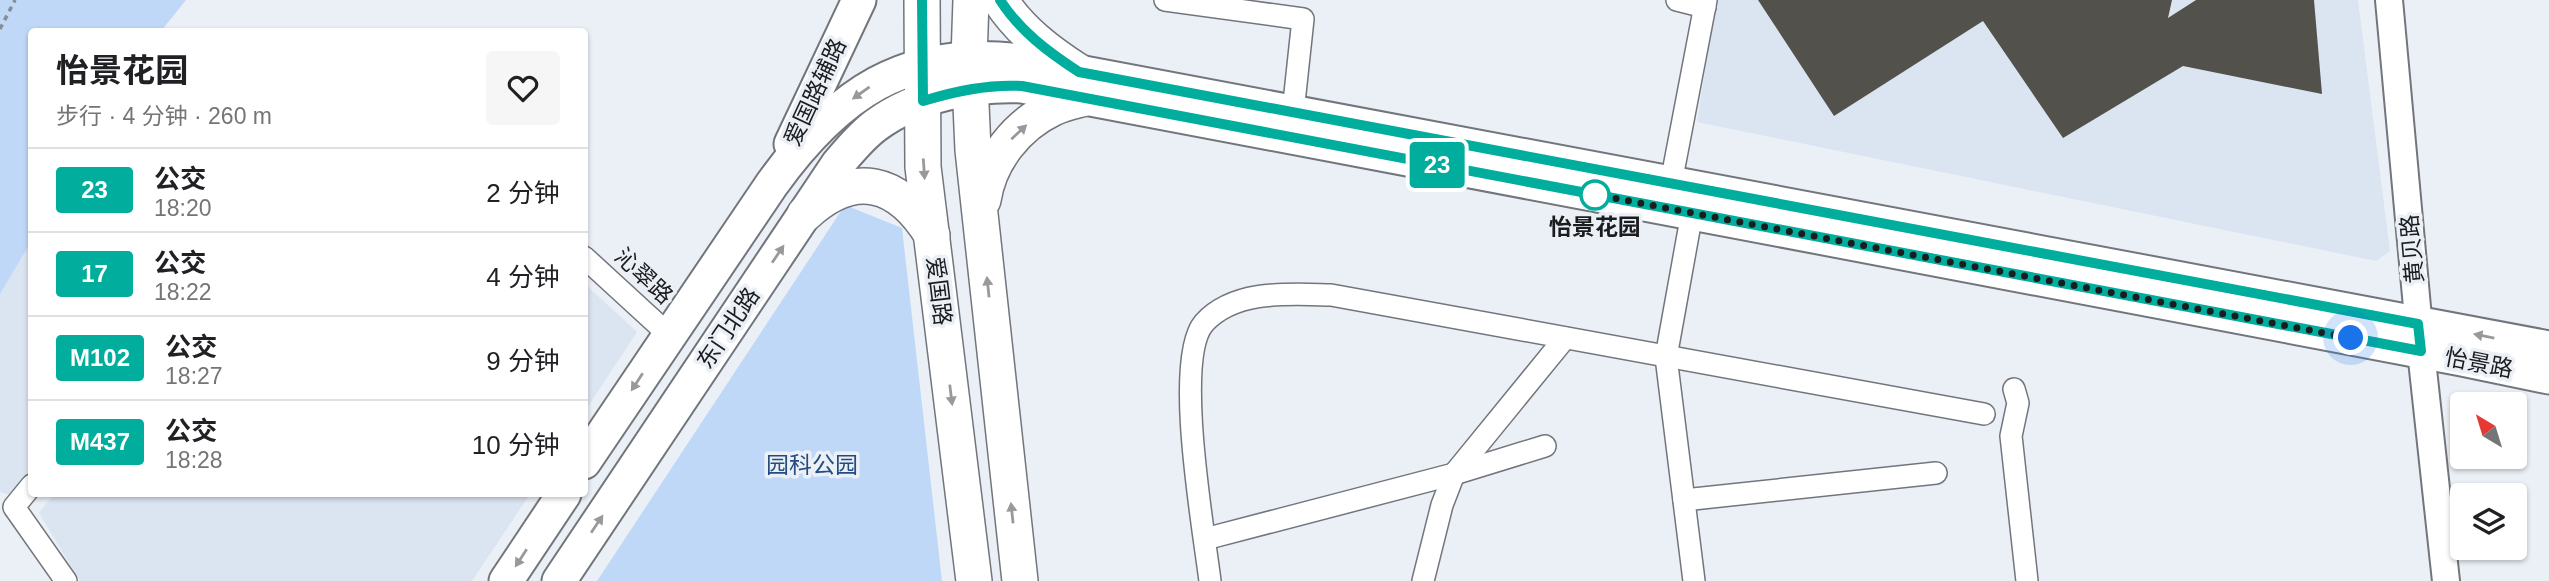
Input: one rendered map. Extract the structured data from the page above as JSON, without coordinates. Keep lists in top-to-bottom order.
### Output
{
  "streets": {
    "highway": ["爱国路"],
    "main road": ["爱国路辅路", "东门北路", "怡景路"],
    "street": ["黄贝路", "沁翠路"]
  },
  "crossings": [
    ["爱国路辅路", "东门北路"],
    ["黄贝路", "怡景路"],
    ["沁翠路", "东门北路"],
    ["爱国路", "东门北路"],
    ["爱国路", "怡景路"],
    ["东门北路", "怡景路"]
  ],
  "parks": ["园科公园"],
  "places": ["怡景花园"],
  "lines": ["bus line 23"],
  "north": "top left",
  "page": {
    "on_map": "23",
    "heading": ["怡景花园", "步行 · 4 分钟 · 260 m"],
    "list": [
      {
        "mark": "23",
        "name": "公交",
        "note": "18:20",
        "value": "2 分钟"
      },
      {
        "mark": "17",
        "name": "公交",
        "note": "18:22",
        "value": "4 分钟"
      },
      {
        "mark": "M102",
        "name": "公交",
        "note": "18:27",
        "value": "9 分钟"
      },
      {
        "mark": "M437",
        "name": "公交",
        "note": "18:28",
        "value": "10 分钟"
      }
    ]
  }
}
